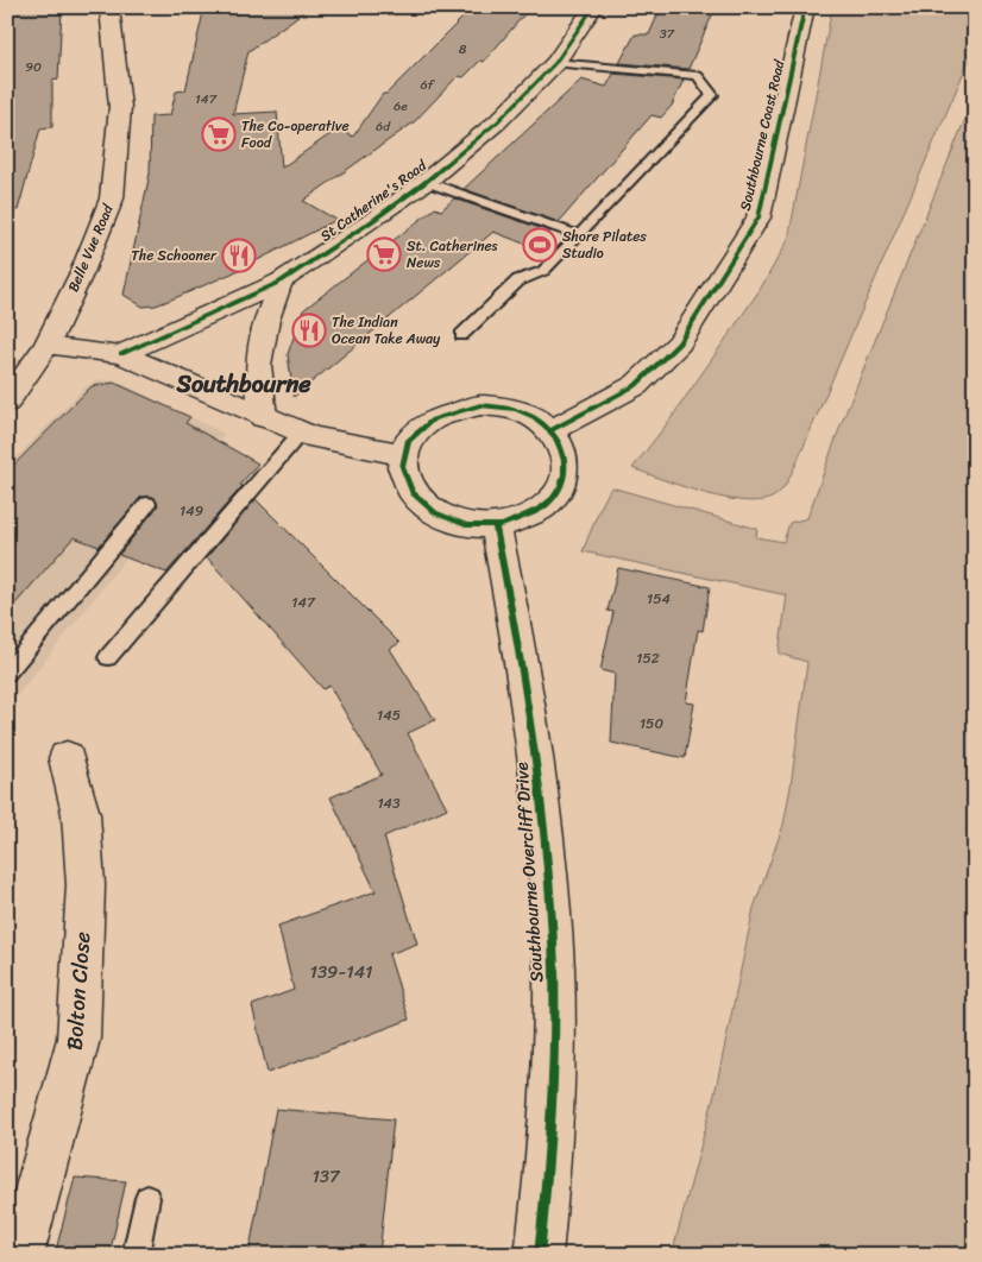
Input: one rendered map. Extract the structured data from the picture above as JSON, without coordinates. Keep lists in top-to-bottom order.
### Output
{
  "streets": {
    "street": [
      "Southbourne Coast Road",
      "St Catherine's Road",
      "Belle Vue Road",
      "Southbourne Overcliff Drive",
      "Bolton Close"
    ]
  },
  "crossings": [
    ["Southbourne Coast Road", "Southbourne Overcliff Drive"]
  ],
  "districts": ["Southbourne"],
  "places": {
    "supermarket": ["The Co-operative Food", "St. Catherines News"],
    "sports": ["Shore Pilates Studio"],
    "restaurant": ["The Schooner", "The Indian Ocean Take Away"]
  },
  "house_numbers": [
    "37",
    "8",
    "90",
    "6f",
    "147",
    "6e",
    "6d",
    "149",
    "154",
    "147",
    "152",
    "145",
    "150",
    "143",
    "139-141",
    "137"
  ]
}
